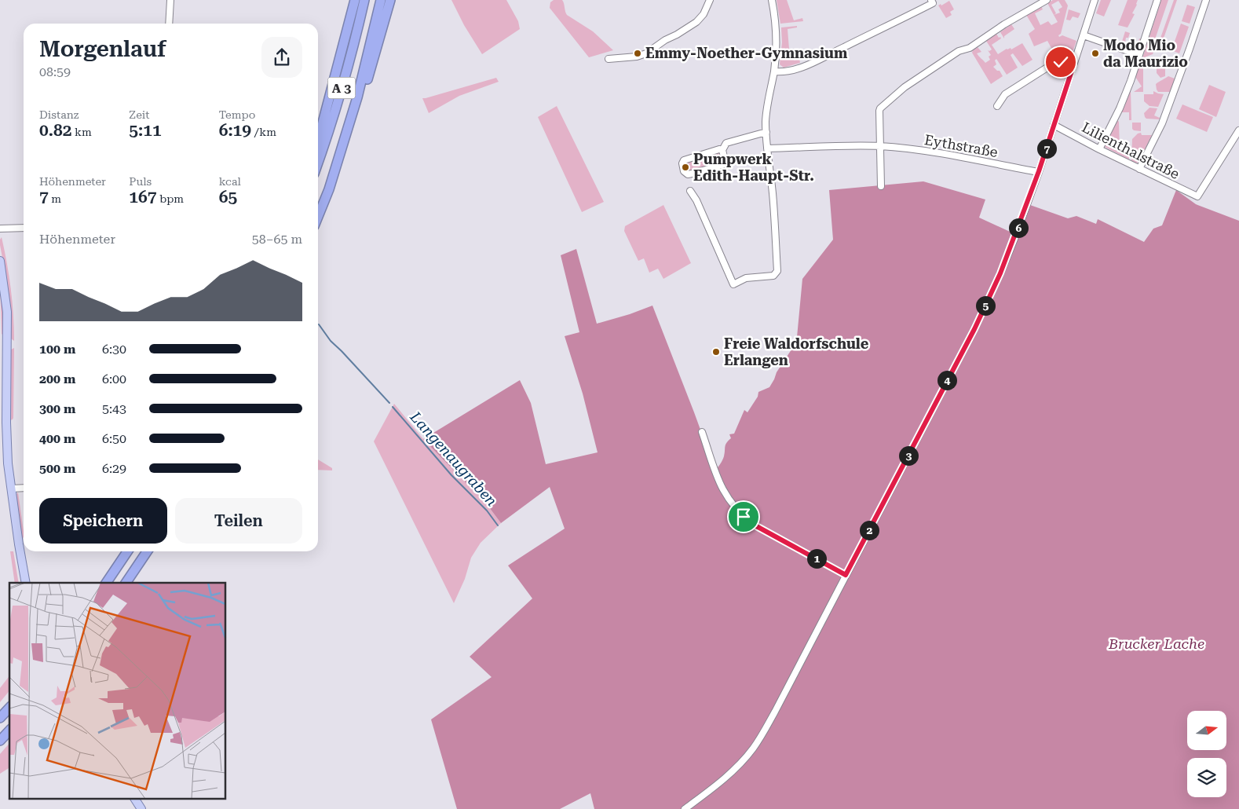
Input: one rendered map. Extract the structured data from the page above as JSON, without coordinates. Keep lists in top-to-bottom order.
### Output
{
  "streets": {
    "highway": ["A 3"],
    "street": ["Eythstraße", "Lilienthalstraße"]
  },
  "water": ["Langenaugraben"],
  "parks": ["Brucker Lache"],
  "places": [
    "Emmy-Noether-Gymnasium",
    "Modo Mio da Maurizio",
    "Pumpwerk Edith-Haupt-Str.",
    "Freie Waldorfschule Erlangen"
  ],
  "north": "right",
  "page": {
    "heading": ["Morgenlauf", "08:59"],
    "stats": [
      ["Distanz", "0.82 km"],
      ["Zeit", "5:11"],
      ["Tempo", "6:19 /km"],
      ["Höhenmeter", "7 m"],
      ["Puls", "167 bpm"],
      ["kcal", "65"]
    ],
    "pins": [
      "7",
      "6",
      "5",
      "4",
      "3",
      "2",
      "1"
    ],
    "chart": ["Höhenmeter", "58–65 m"],
    "list": [
      {
        "name": "100 m",
        "note": "6:30"
      },
      {
        "name": "200 m",
        "note": "6:00"
      },
      {
        "name": "300 m",
        "note": "5:43"
      },
      {
        "name": "400 m",
        "note": "6:50"
      },
      {
        "name": "500 m",
        "note": "6:29"
      }
    ],
    "buttons": ["Speichern", "Teilen"]
  }
}
